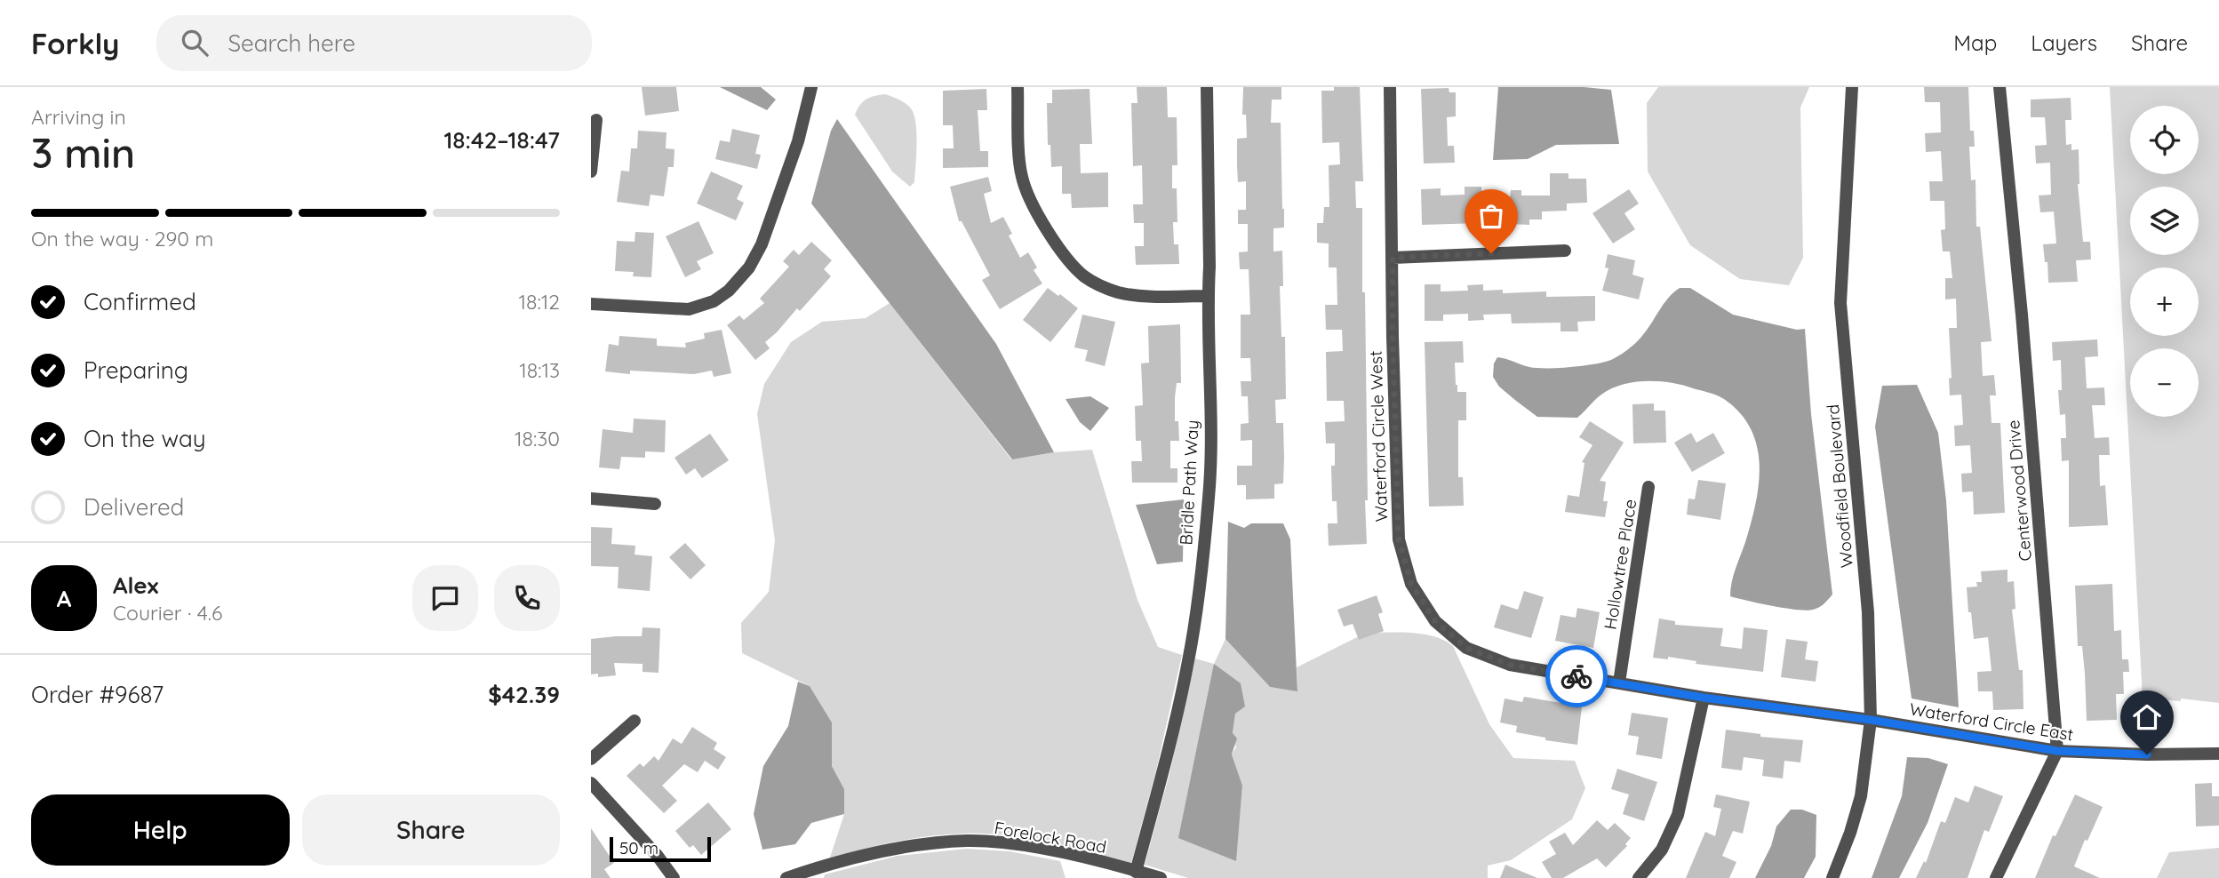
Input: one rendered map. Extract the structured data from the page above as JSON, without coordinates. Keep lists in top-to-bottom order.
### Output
{
  "streets": {
    "street": [
      "Waterford Circle West",
      "Bridle Path Way",
      "Woodfield Boulevard",
      "Centerwood Drive",
      "Hollowtree Place",
      "Waterford Circle East",
      "Forelock Road"
    ]
  },
  "crossings": [
    ["Waterford Circle West", "Woodfield Boulevard"],
    ["Waterford Circle West", "Hollowtree Place"],
    ["Waterford Circle West", "Waterford Circle East"],
    ["Bridle Path Way", "Forelock Road"],
    ["Woodfield Boulevard", "Waterford Circle East"],
    ["Centerwood Drive", "Waterford Circle East"]
  ],
  "scale_bar": "50 m",
  "page": {
    "header": "Forkly",
    "search": "Search here",
    "nav": ["Map", "Layers", "Share"],
    "heading": ["3 min", "Arriving in", "18:42–18:47"],
    "panel": [
      "Alex",
      "Courier · 4.6",
      "Order #9687",
      "$42.39"
    ],
    "map_buttons": ["+", "−"],
    "bar": "On the way · 290 m",
    "list": [
      ["Confirmed", "18:12"],
      ["Preparing", "18:13"],
      ["On the way", "18:30"],
      "Delivered"
    ],
    "round": "A",
    "buttons": ["Help", "Share"],
    "scale": "50 m"
  }
}
